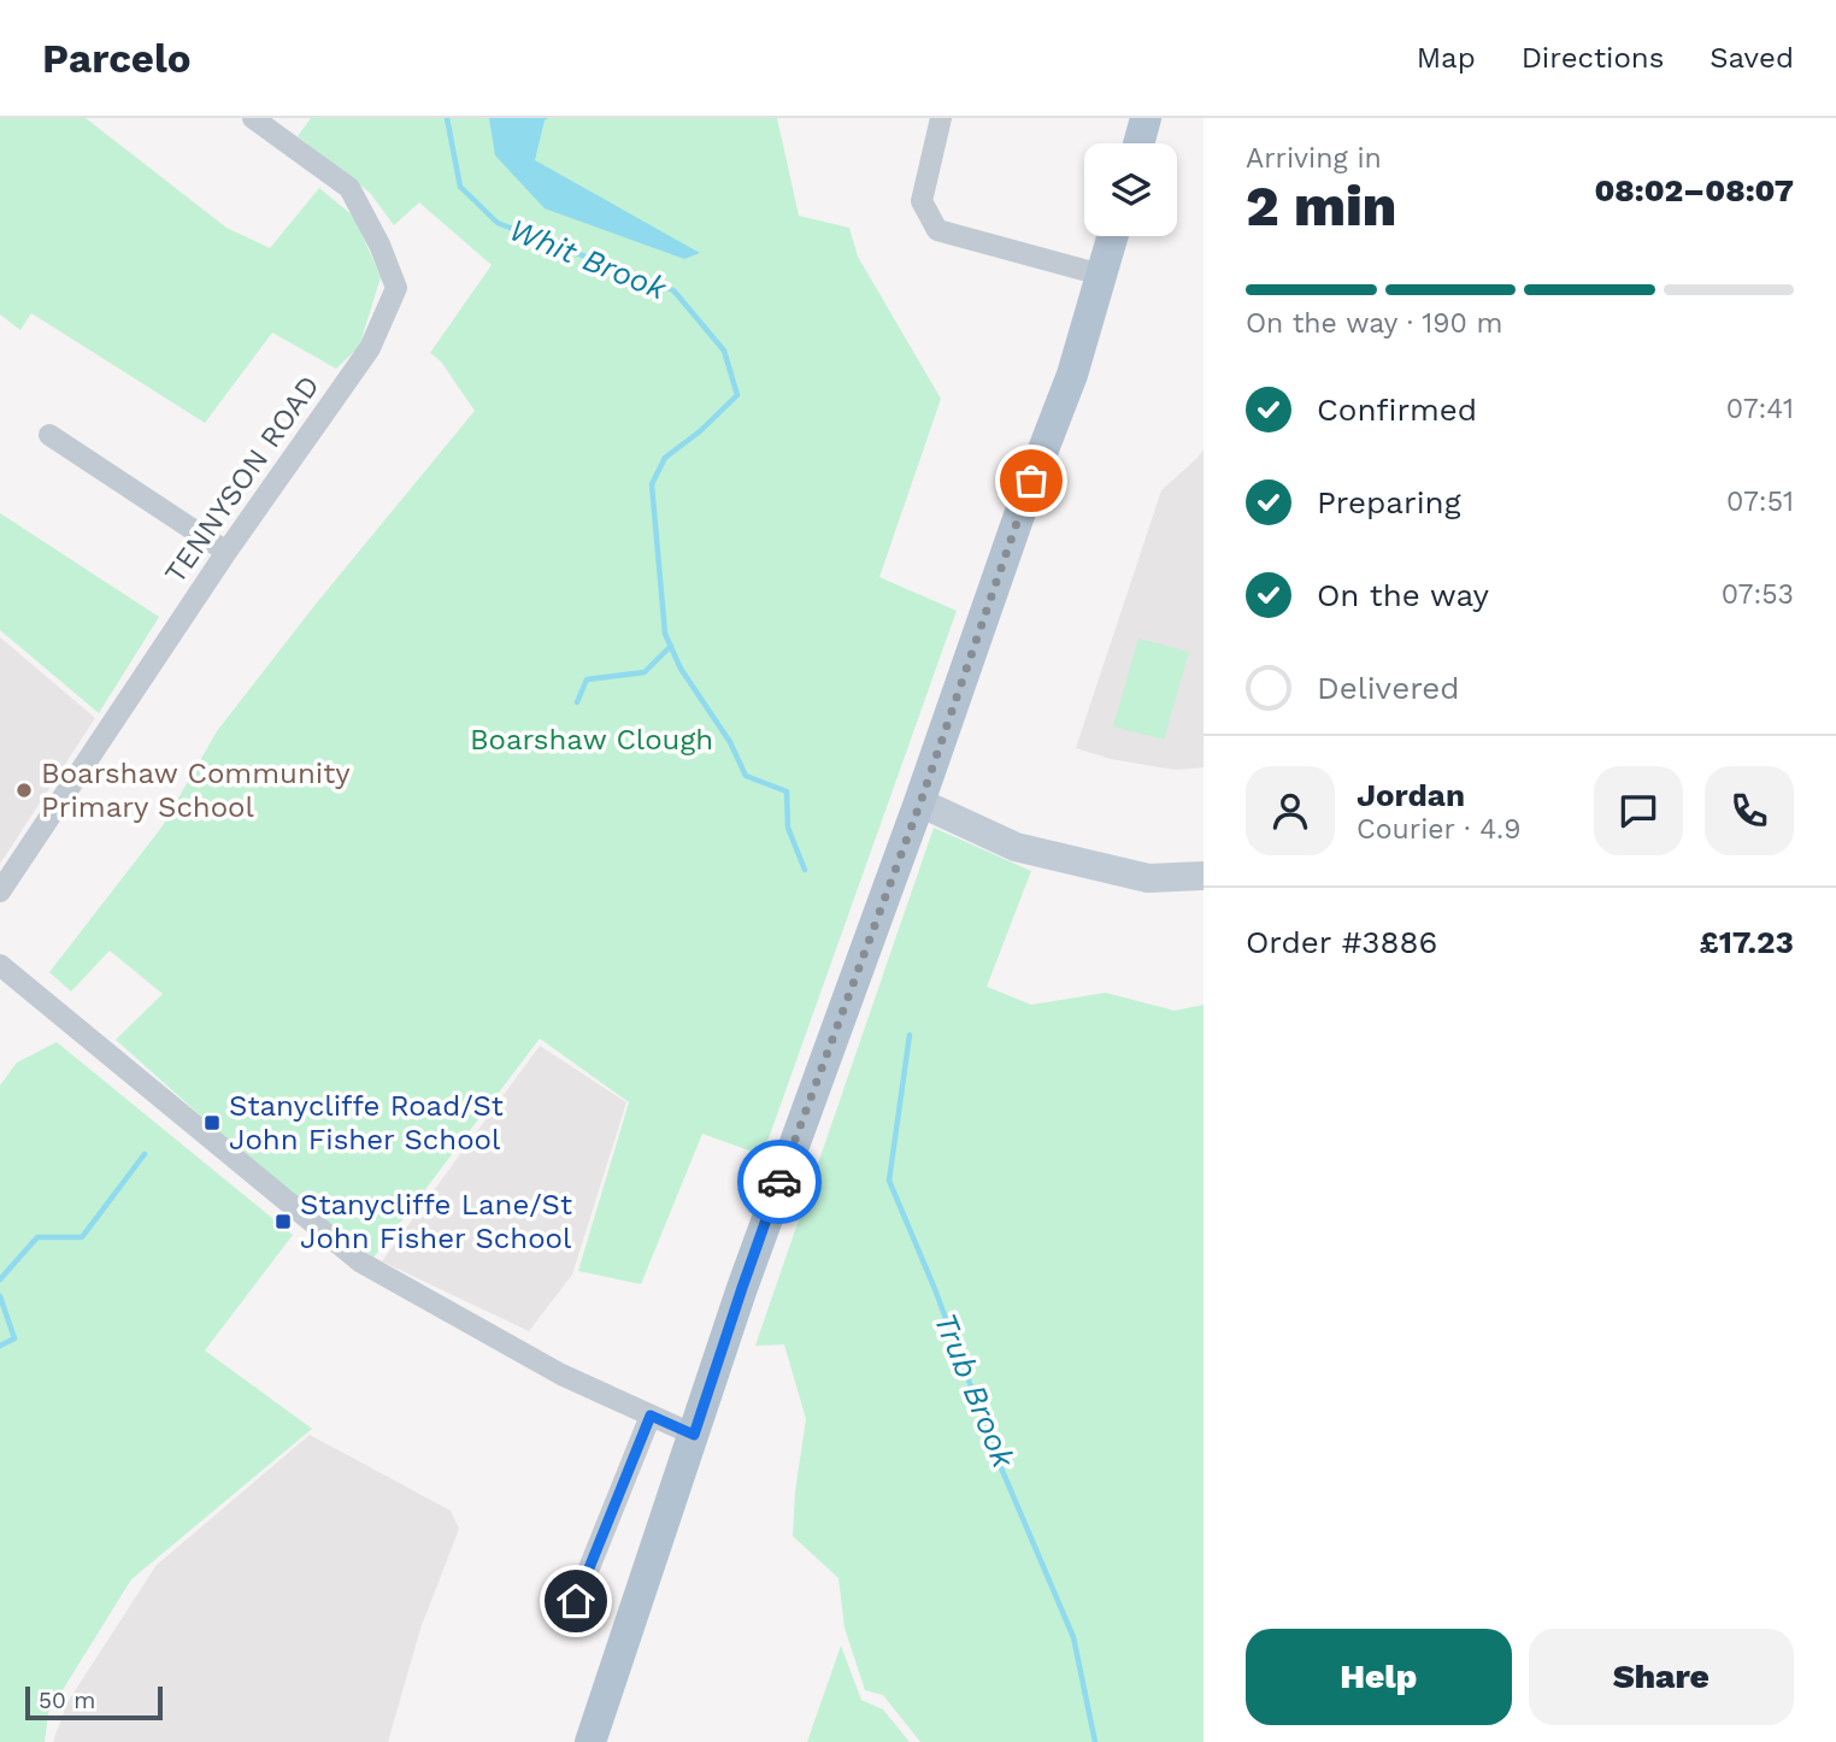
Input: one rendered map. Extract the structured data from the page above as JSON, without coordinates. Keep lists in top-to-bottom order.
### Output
{
  "streets": {
    "street": ["TENNYSON ROAD"]
  },
  "water": ["Whit Brook", "Trub Brook"],
  "parks": ["Boarshaw Clough"],
  "places": {
    "other": ["Boarshaw Community Primary School"],
    "transit": ["Stanycliffe Road/St John Fisher School", "Stanycliffe Lane/St John Fisher School"]
  },
  "scale_bar": "50 m",
  "page": {
    "header": "Parcelo",
    "nav": ["Map", "Directions", "Saved"],
    "heading": ["2 min", "Arriving in", "08:02–08:07"],
    "panel": [
      "Jordan",
      "Courier · 4.9",
      "Order #3886",
      "£17.23"
    ],
    "bar": "On the way · 190 m",
    "list": [
      ["Confirmed", "07:41"],
      ["Preparing", "07:51"],
      ["On the way", "07:53"],
      "Delivered"
    ],
    "buttons": ["Help", "Share"],
    "scale": "50 m"
  }
}
